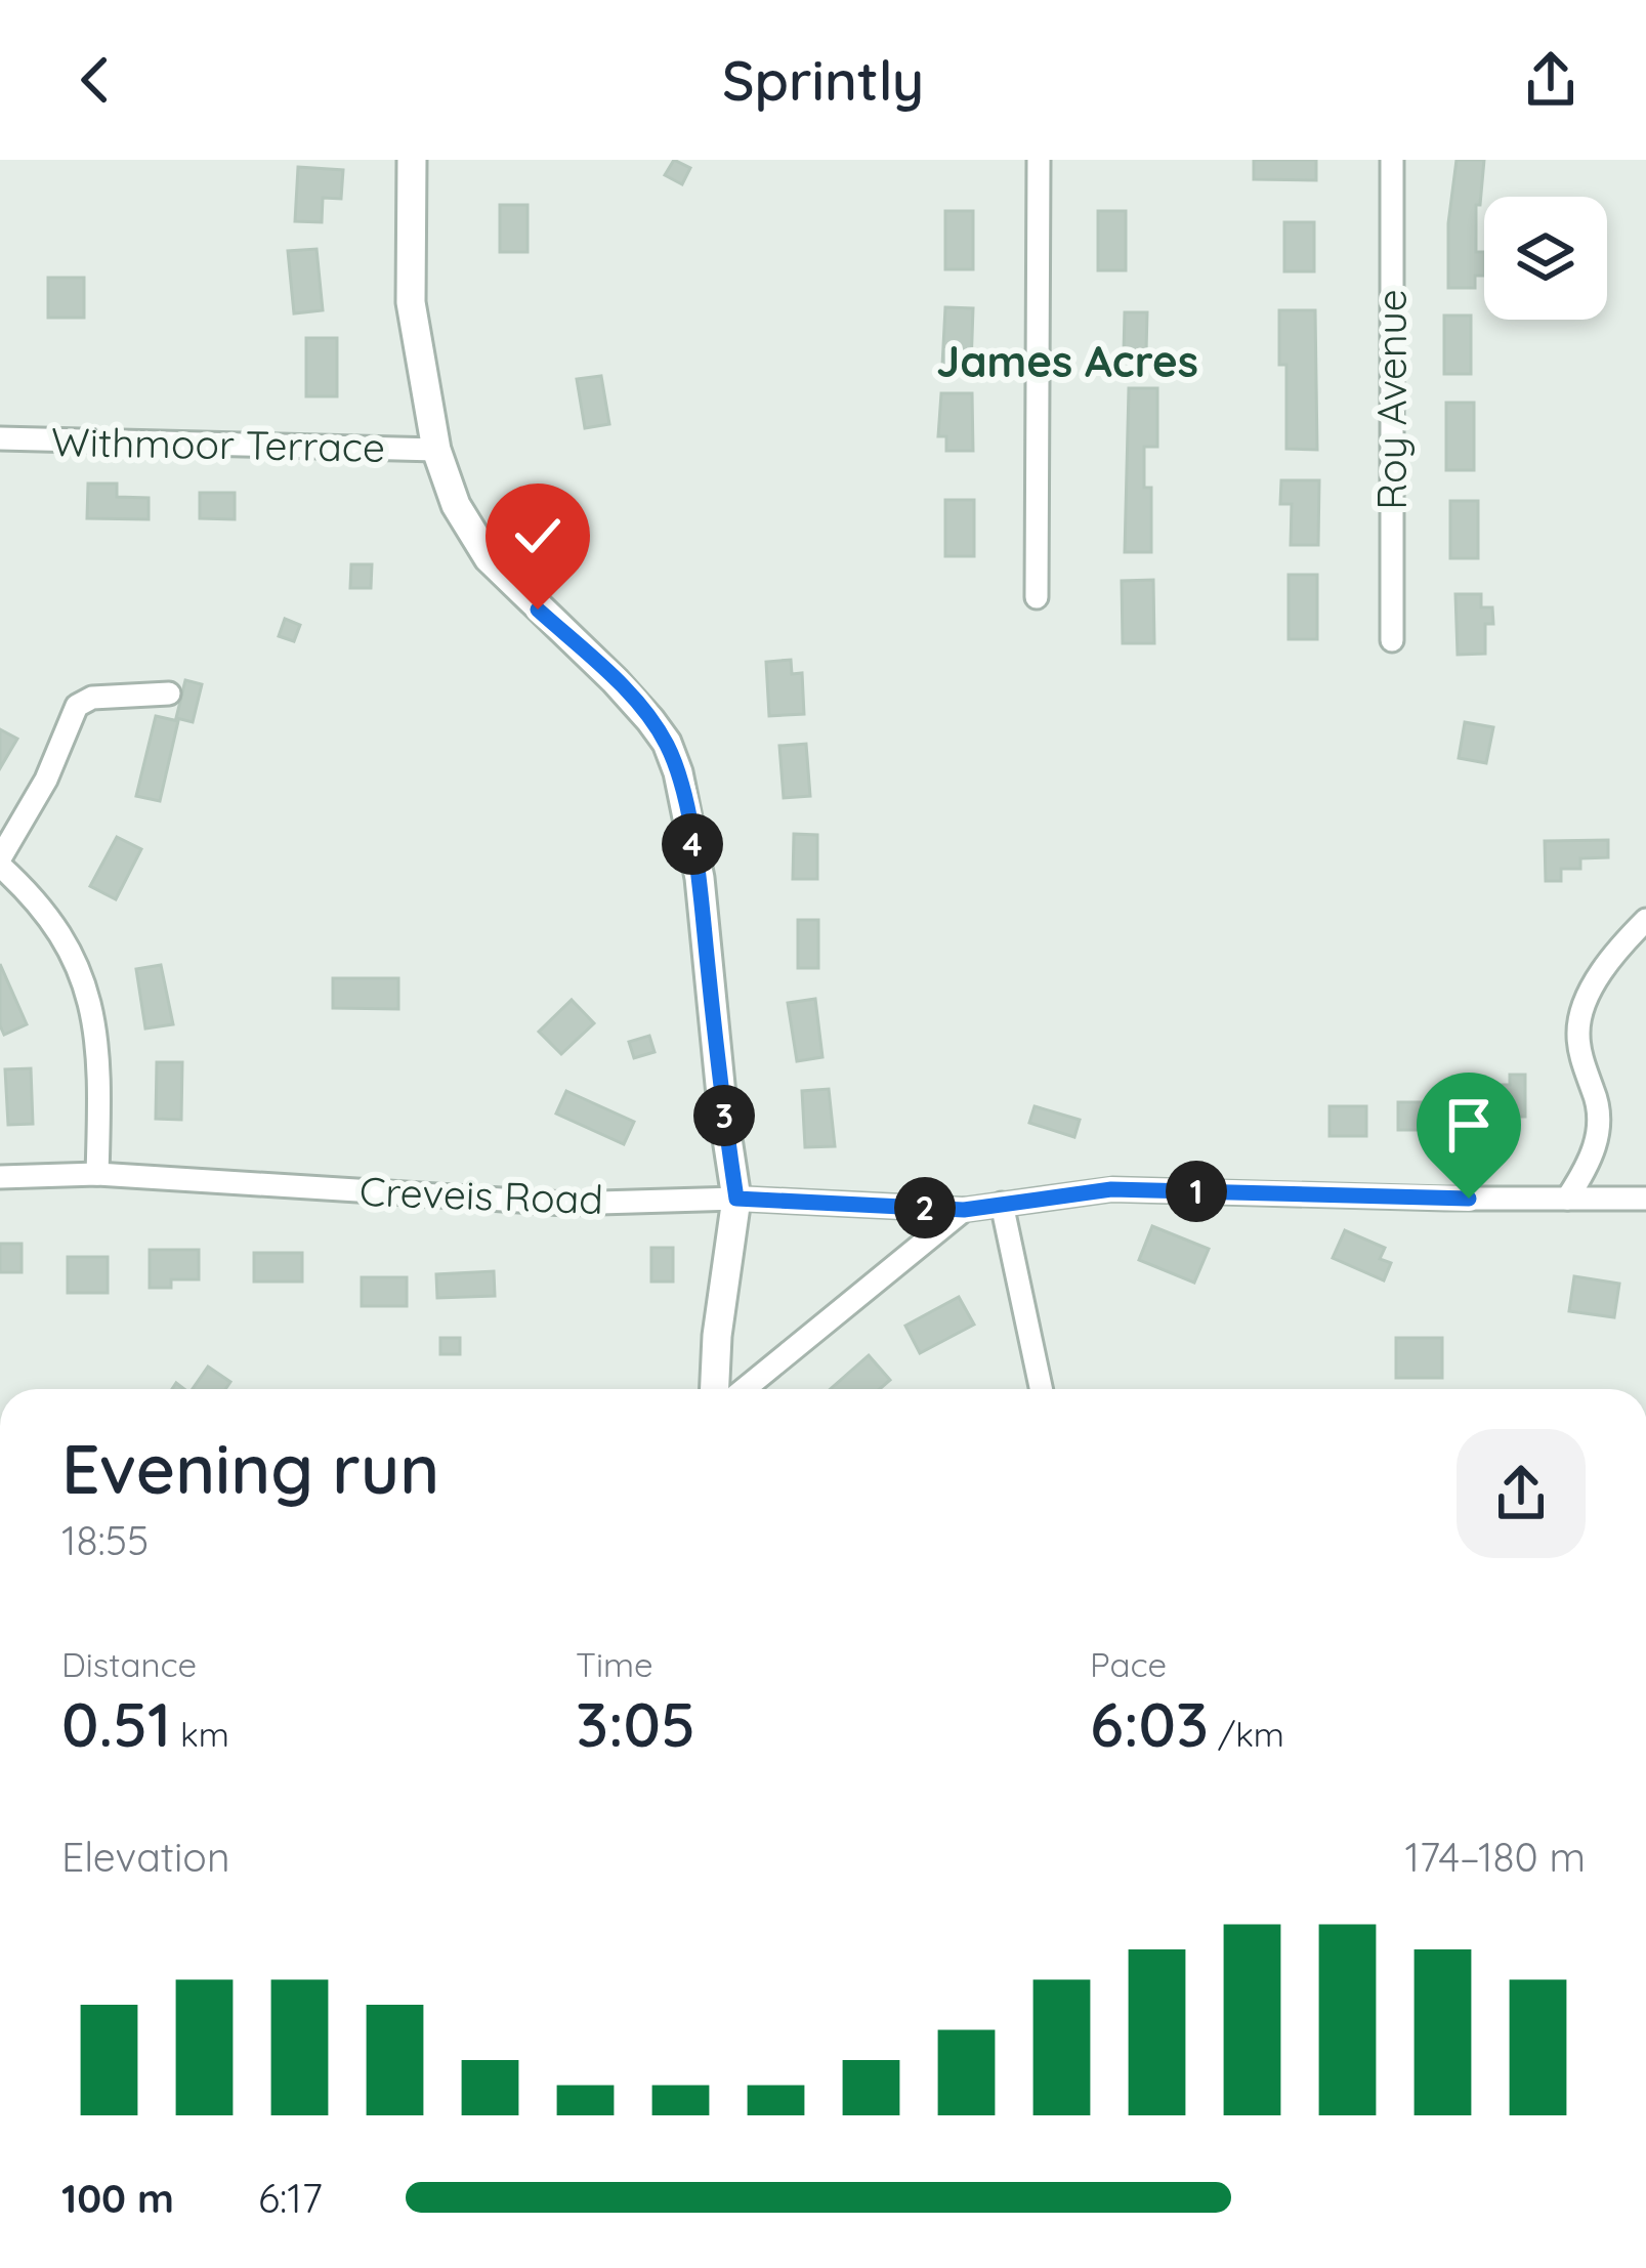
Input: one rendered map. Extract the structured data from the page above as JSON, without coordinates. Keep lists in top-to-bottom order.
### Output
{
  "streets": {
    "street": ["Roy Avenue", "Withmoor Terrace", "Creveis Road"]
  },
  "districts": ["James Acres"],
  "page": {
    "header": "Sprintly",
    "pins": [
      "4",
      "3",
      "1",
      "2"
    ],
    "heading": ["Evening run", "18:55"],
    "stats": [
      ["Distance", "0.51 km"],
      ["Time", "3:05"],
      ["Pace", "6:03 /km"]
    ],
    "chart": ["Elevation", "174–180 m"],
    "list": [
      {
        "name": "100 m",
        "note": "6:17"
      }
    ]
  }
}
